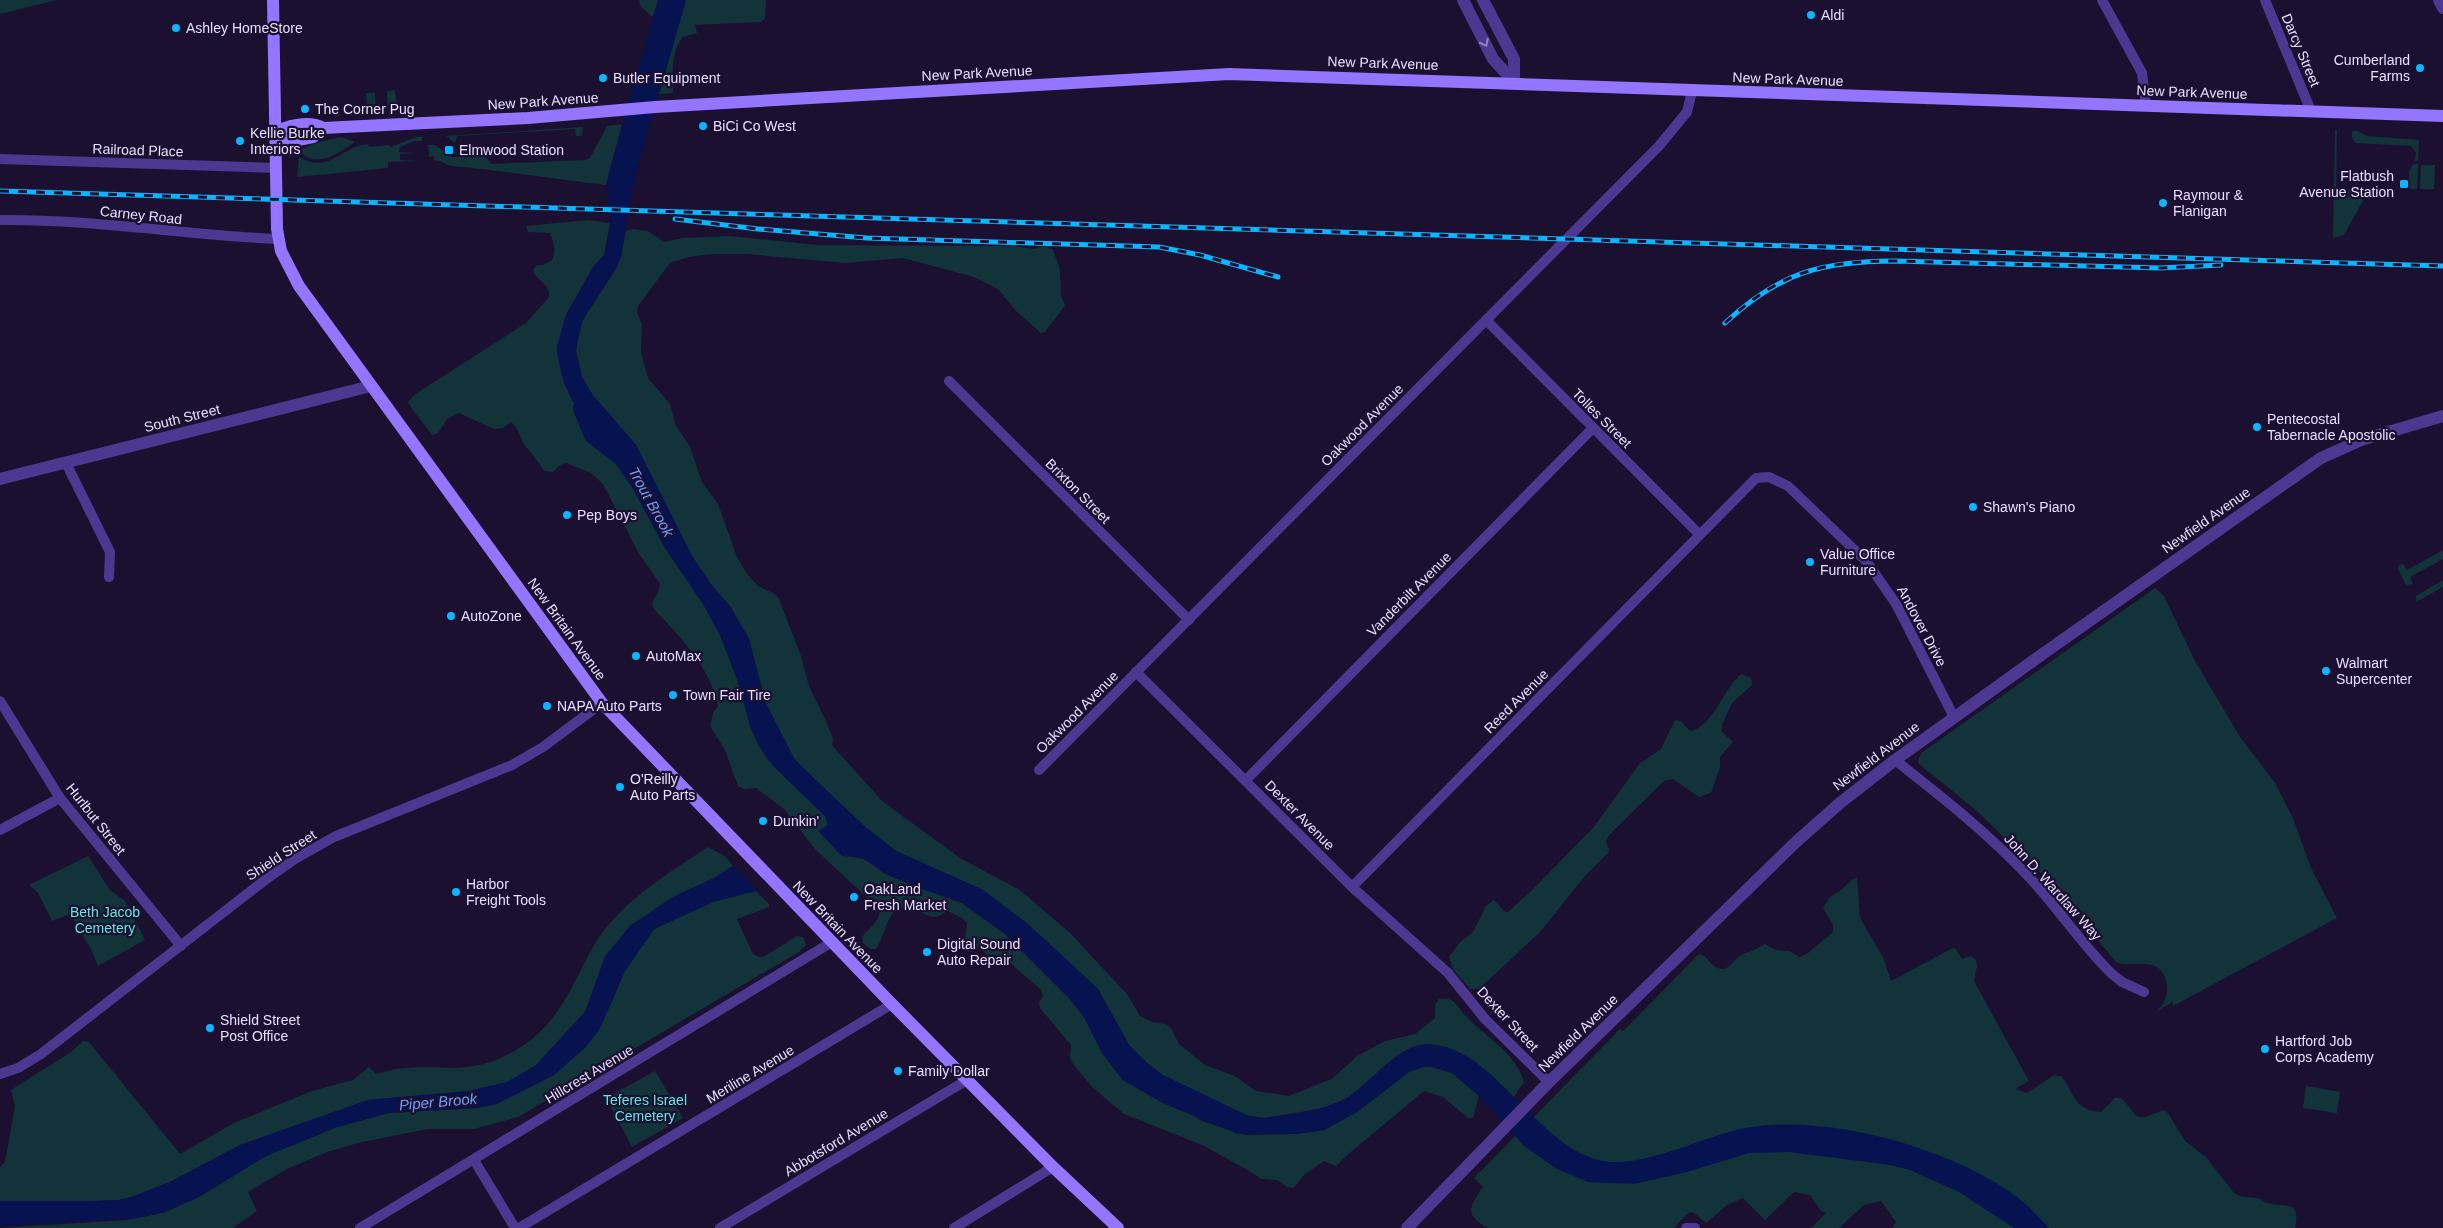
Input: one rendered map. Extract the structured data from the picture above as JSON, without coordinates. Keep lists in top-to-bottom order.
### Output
{
  "streets": {
    "main road": ["New Park Avenue", "New Britain Avenue"],
    "street": [
      "Darcy Street",
      "Railroad Place",
      "Carney Road",
      "South Street",
      "Tolles Street",
      "Oakwood Avenue",
      "Brixton Street",
      "Newfield Avenue",
      "Vanderbilt Avenue",
      "Andover Drive",
      "Reed Avenue",
      "Dexter Avenue",
      "Hurlbut Street",
      "Shield Street",
      "John D. Wardlaw Way",
      "Dexter Street",
      "Hillcrest Avenue",
      "Meriline Avenue",
      "Abbotsford Avenue"
    ]
  },
  "crossings": [
    ["Darcy Street", "New Park Avenue"],
    ["New Park Avenue", "Oakwood Avenue"],
    ["New Park Avenue", "New Britain Avenue"],
    ["Railroad Place", "New Britain Avenue"],
    ["Carney Road", "New Britain Avenue"],
    ["South Street", "New Britain Avenue"],
    ["Tolles Street", "Oakwood Avenue"],
    ["Tolles Street", "Vanderbilt Avenue"],
    ["Tolles Street", "Andover Drive"],
    ["Tolles Street", "Reed Avenue"],
    ["Oakwood Avenue", "Brixton Street"],
    ["Oakwood Avenue", "Dexter Avenue"],
    ["Newfield Avenue", "Andover Drive"],
    ["Newfield Avenue", "John D. Wardlaw Way"],
    ["Newfield Avenue", "Dexter Street"],
    ["Vanderbilt Avenue", "Dexter Avenue"],
    ["Andover Drive", "Reed Avenue"],
    ["New Britain Avenue", "Shield Street"],
    ["New Britain Avenue", "Hillcrest Avenue"],
    ["New Britain Avenue", "Meriline Avenue"],
    ["New Britain Avenue", "Abbotsford Avenue"],
    ["Reed Avenue", "Dexter Avenue"],
    ["Dexter Avenue", "Dexter Street"],
    ["Hurlbut Street", "Shield Street"]
  ],
  "water": ["Trout Brook", "Piper Brook"],
  "parks": ["Beth Jacob Cemetery", "Teferes Israel Cemetery"],
  "places": {
    "other": [
      "Aldi",
      "Ashley HomeStore",
      "Cumberland Farms",
      "Butler Equipment",
      "The Corner Pug",
      "BiCi Co West",
      "Kellie Burke Interiors",
      "Raymour & Flanigan",
      "Pentecostal Tabernacle Apostolic",
      "Shawn's Piano",
      "Pep Boys",
      "Value Office Furniture",
      "AutoZone",
      "AutoMax",
      "Walmart Supercenter",
      "Town Fair Tire",
      "NAPA Auto Parts",
      "O'Reilly Auto Parts",
      "Dunkin'",
      "Harbor Freight Tools",
      "OakLand Fresh Market",
      "Digital Sound Auto Repair",
      "Shield Street Post Office",
      "Hartford Job Corps Academy",
      "Family Dollar"
    ],
    "transit": ["Elmwood Station", "Flatbush Avenue Station"]
  }
}
